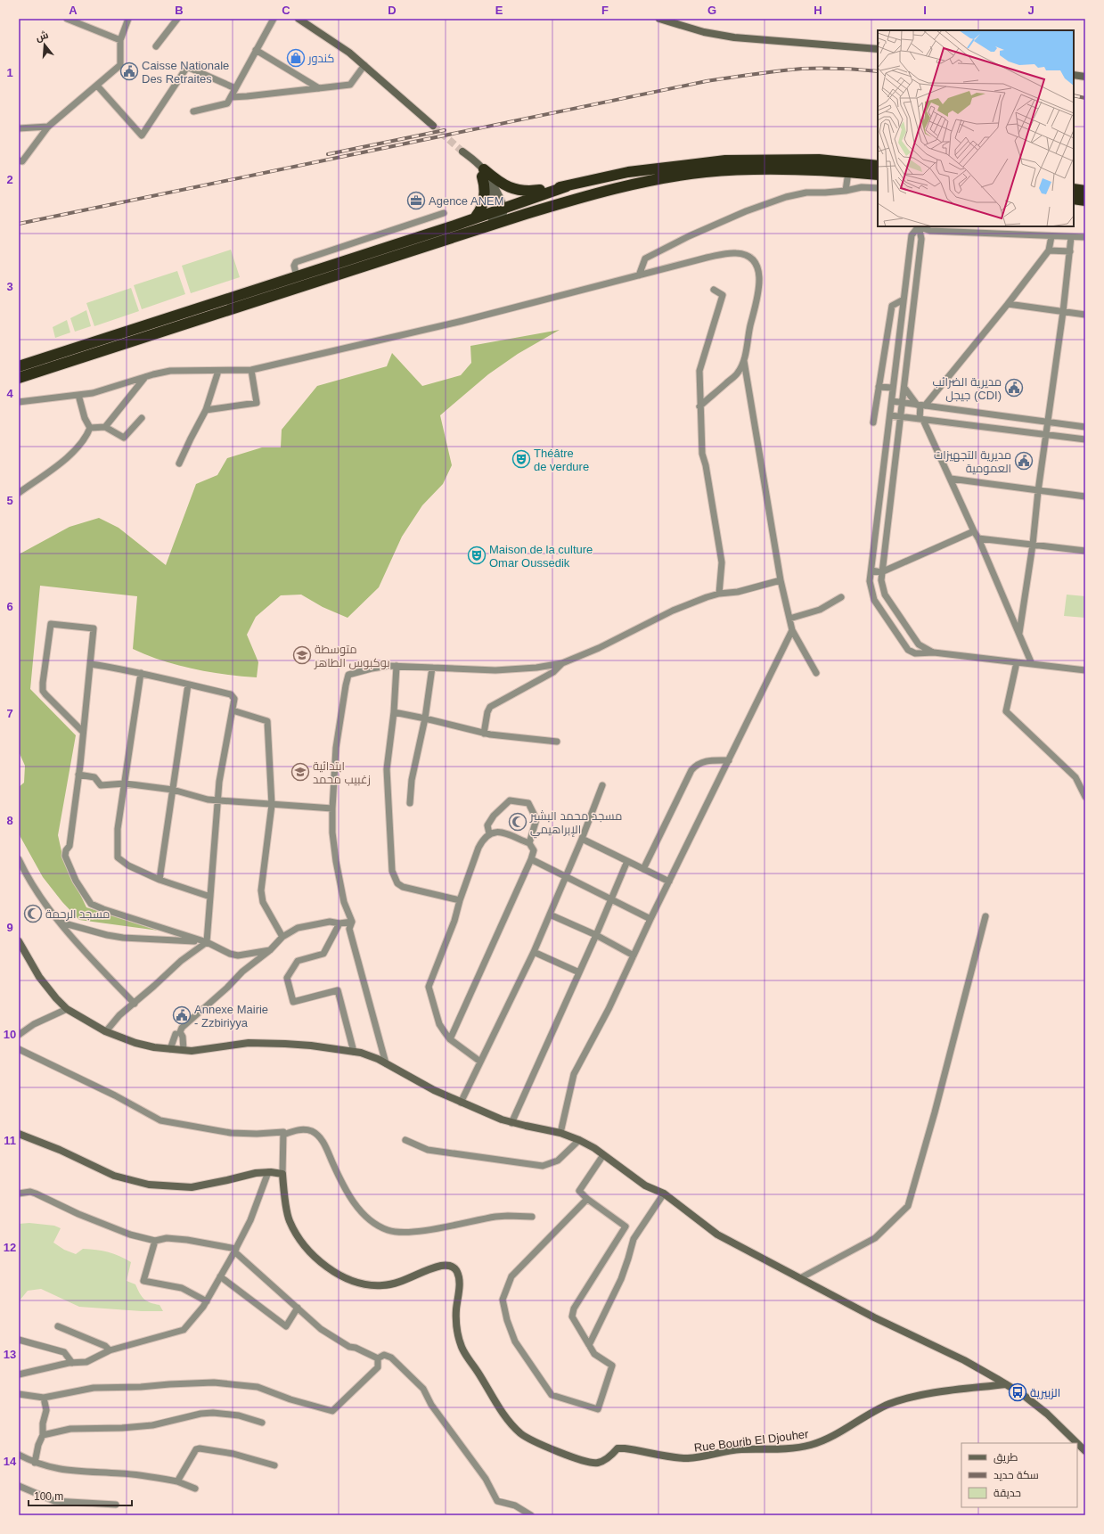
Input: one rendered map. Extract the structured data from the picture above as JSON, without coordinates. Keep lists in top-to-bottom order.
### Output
{
  "streets": {
    "main road": ["Rue Bourib El Djouher"]
  },
  "places": {
    "shop": ["كندور"],
    "public building": [
      "Caisse Nationale Des Retraites",
      "مديرية الضرائب جيجل (CDI)",
      "مديرية التجهيزات العمومية",
      "Annexe Mairie - Zzbiriyya"
    ],
    "office": ["Agence ANEM"],
    "theatre": ["Théâtre de verdure", "Maison de la culture Omar Oussedik"],
    "school or university": ["متوسطة بوكبوس الطاهر", "ابتدائية زغبيب محمد"],
    "mosque": ["مسجد محمد البشير الإبراهيمي", "مسجد الرحمة"],
    "bus stop": ["الزبيرية"]
  },
  "legend": ["طريق", "سكة حديد", "حديقة"],
  "scale_bar": "100 m",
  "north": "top",
  "grid": {
    "columns": [
      "A",
      "B",
      "C",
      "D",
      "E",
      "F",
      "G",
      "H",
      "I",
      "J"
    ],
    "rows": [
      "1",
      "2",
      "3",
      "4",
      "5",
      "6",
      "7",
      "8",
      "9",
      "10",
      "11",
      "12",
      "13",
      "14"
    ]
  }
}
